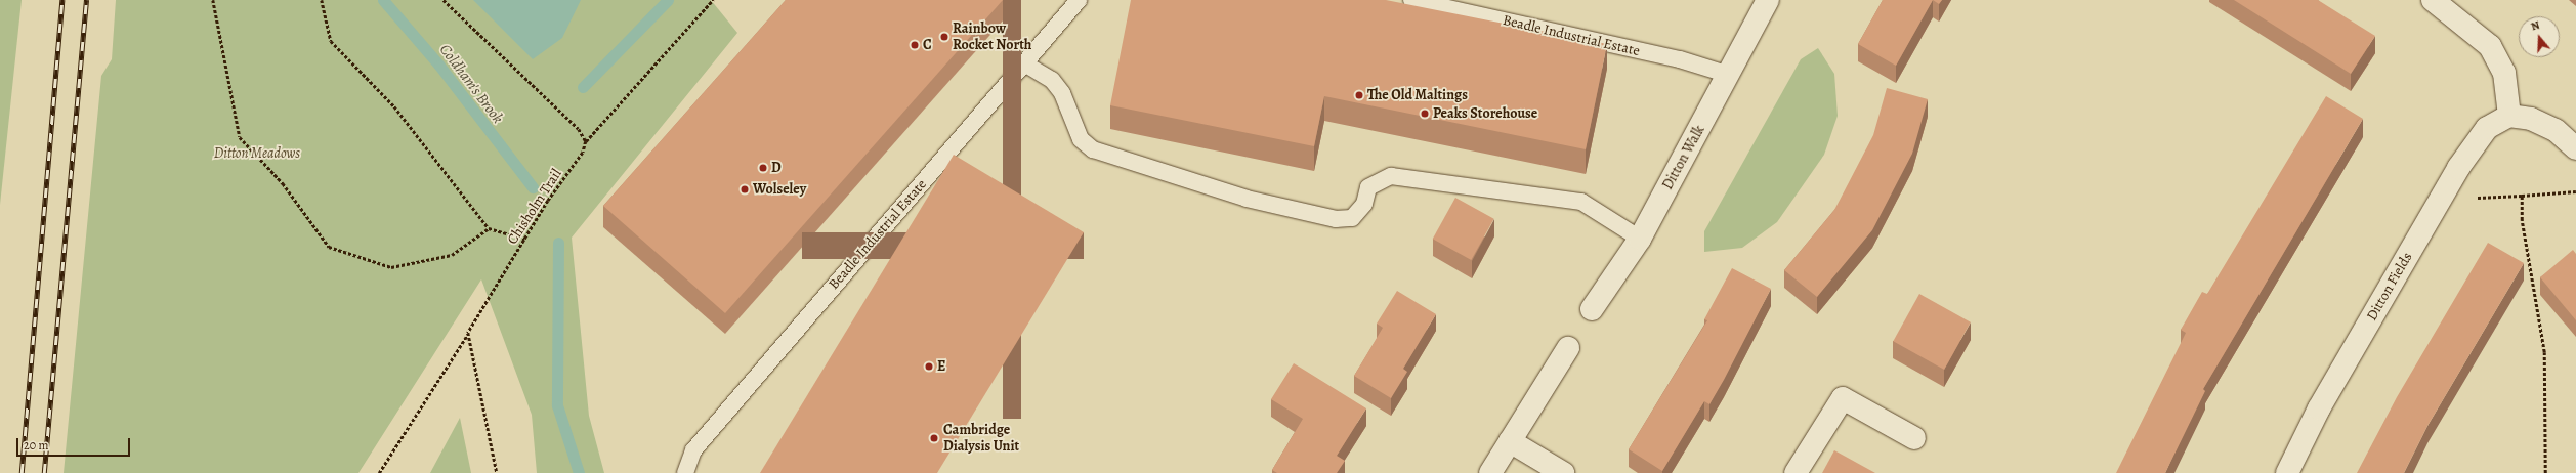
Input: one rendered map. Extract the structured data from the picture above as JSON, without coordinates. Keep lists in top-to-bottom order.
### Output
{
  "streets": {
    "street": ["Ditton Walk", "Ditton Fields"],
    "lane": ["Beadle Industrial Estate"],
    "path": ["Chisholm Trail"]
  },
  "crossings": [
    ["Beadle Industrial Estate", "Ditton Walk"]
  ],
  "water": ["Coldham's Brook"],
  "parks": ["Ditton Meadows"],
  "places": [
    "Rainbow Rocket North",
    "C",
    "The Old Maltings",
    "Peaks Storehouse",
    "D",
    "Wolseley",
    "E",
    "Cambridge Dialysis Unit"
  ],
  "scale_bar": "20 m",
  "north": "top"
}
